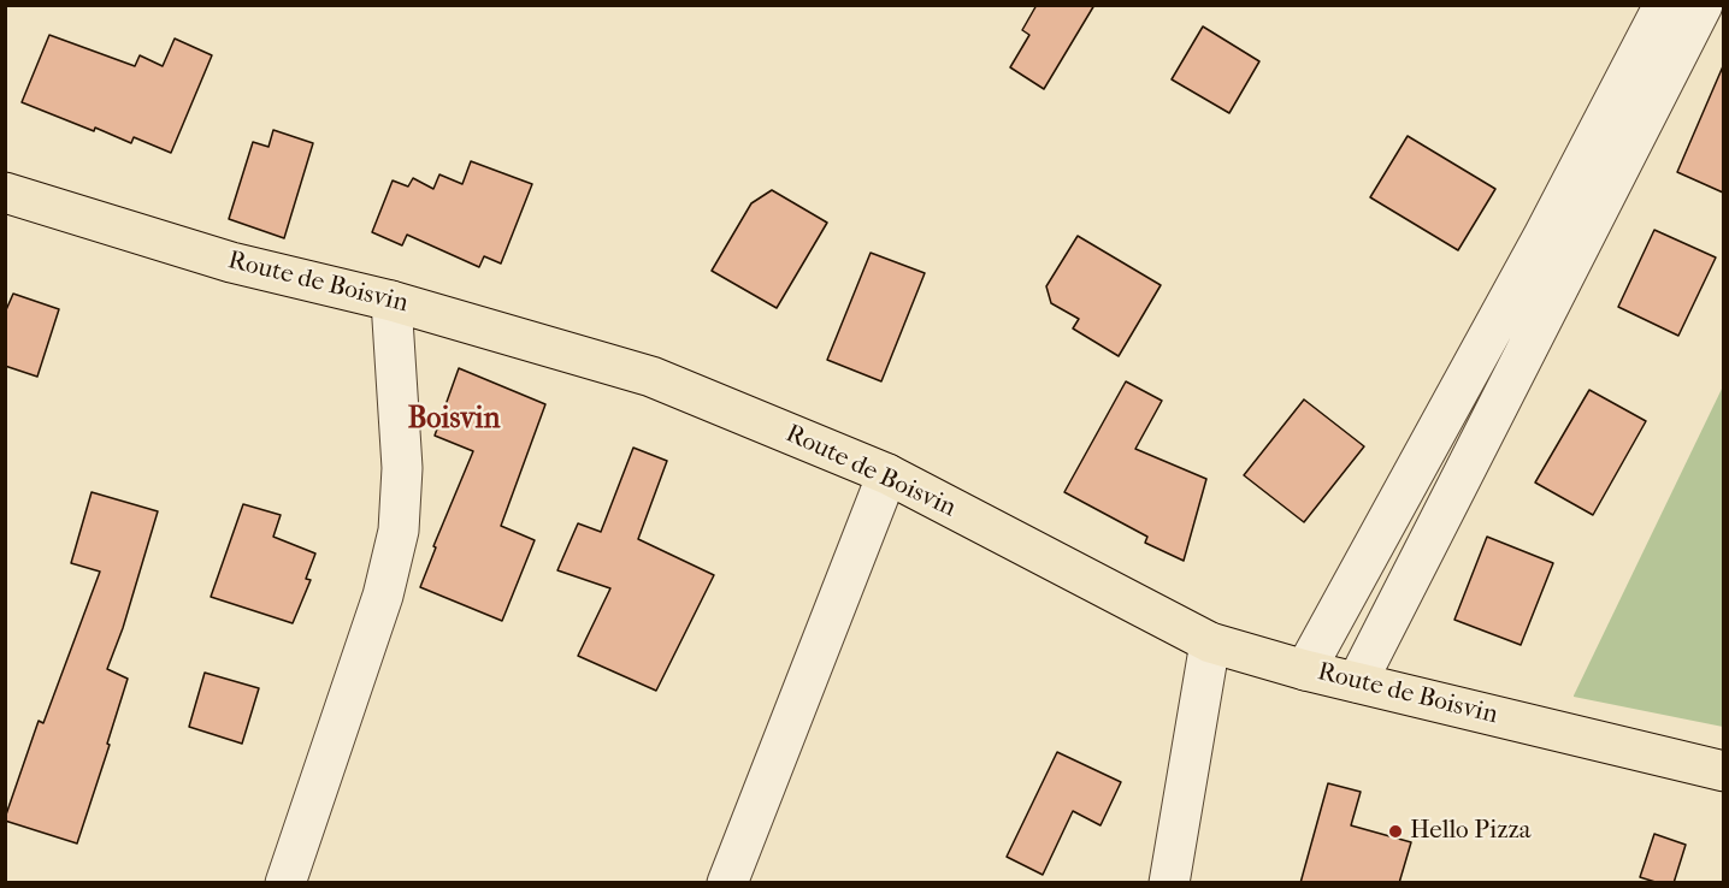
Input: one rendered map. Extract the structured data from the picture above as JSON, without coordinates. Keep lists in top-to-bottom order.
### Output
{
  "streets": {
    "main road": ["Route de Boisvin"]
  },
  "districts": ["Boisvin"],
  "places": ["Hello Pizza"]
}
